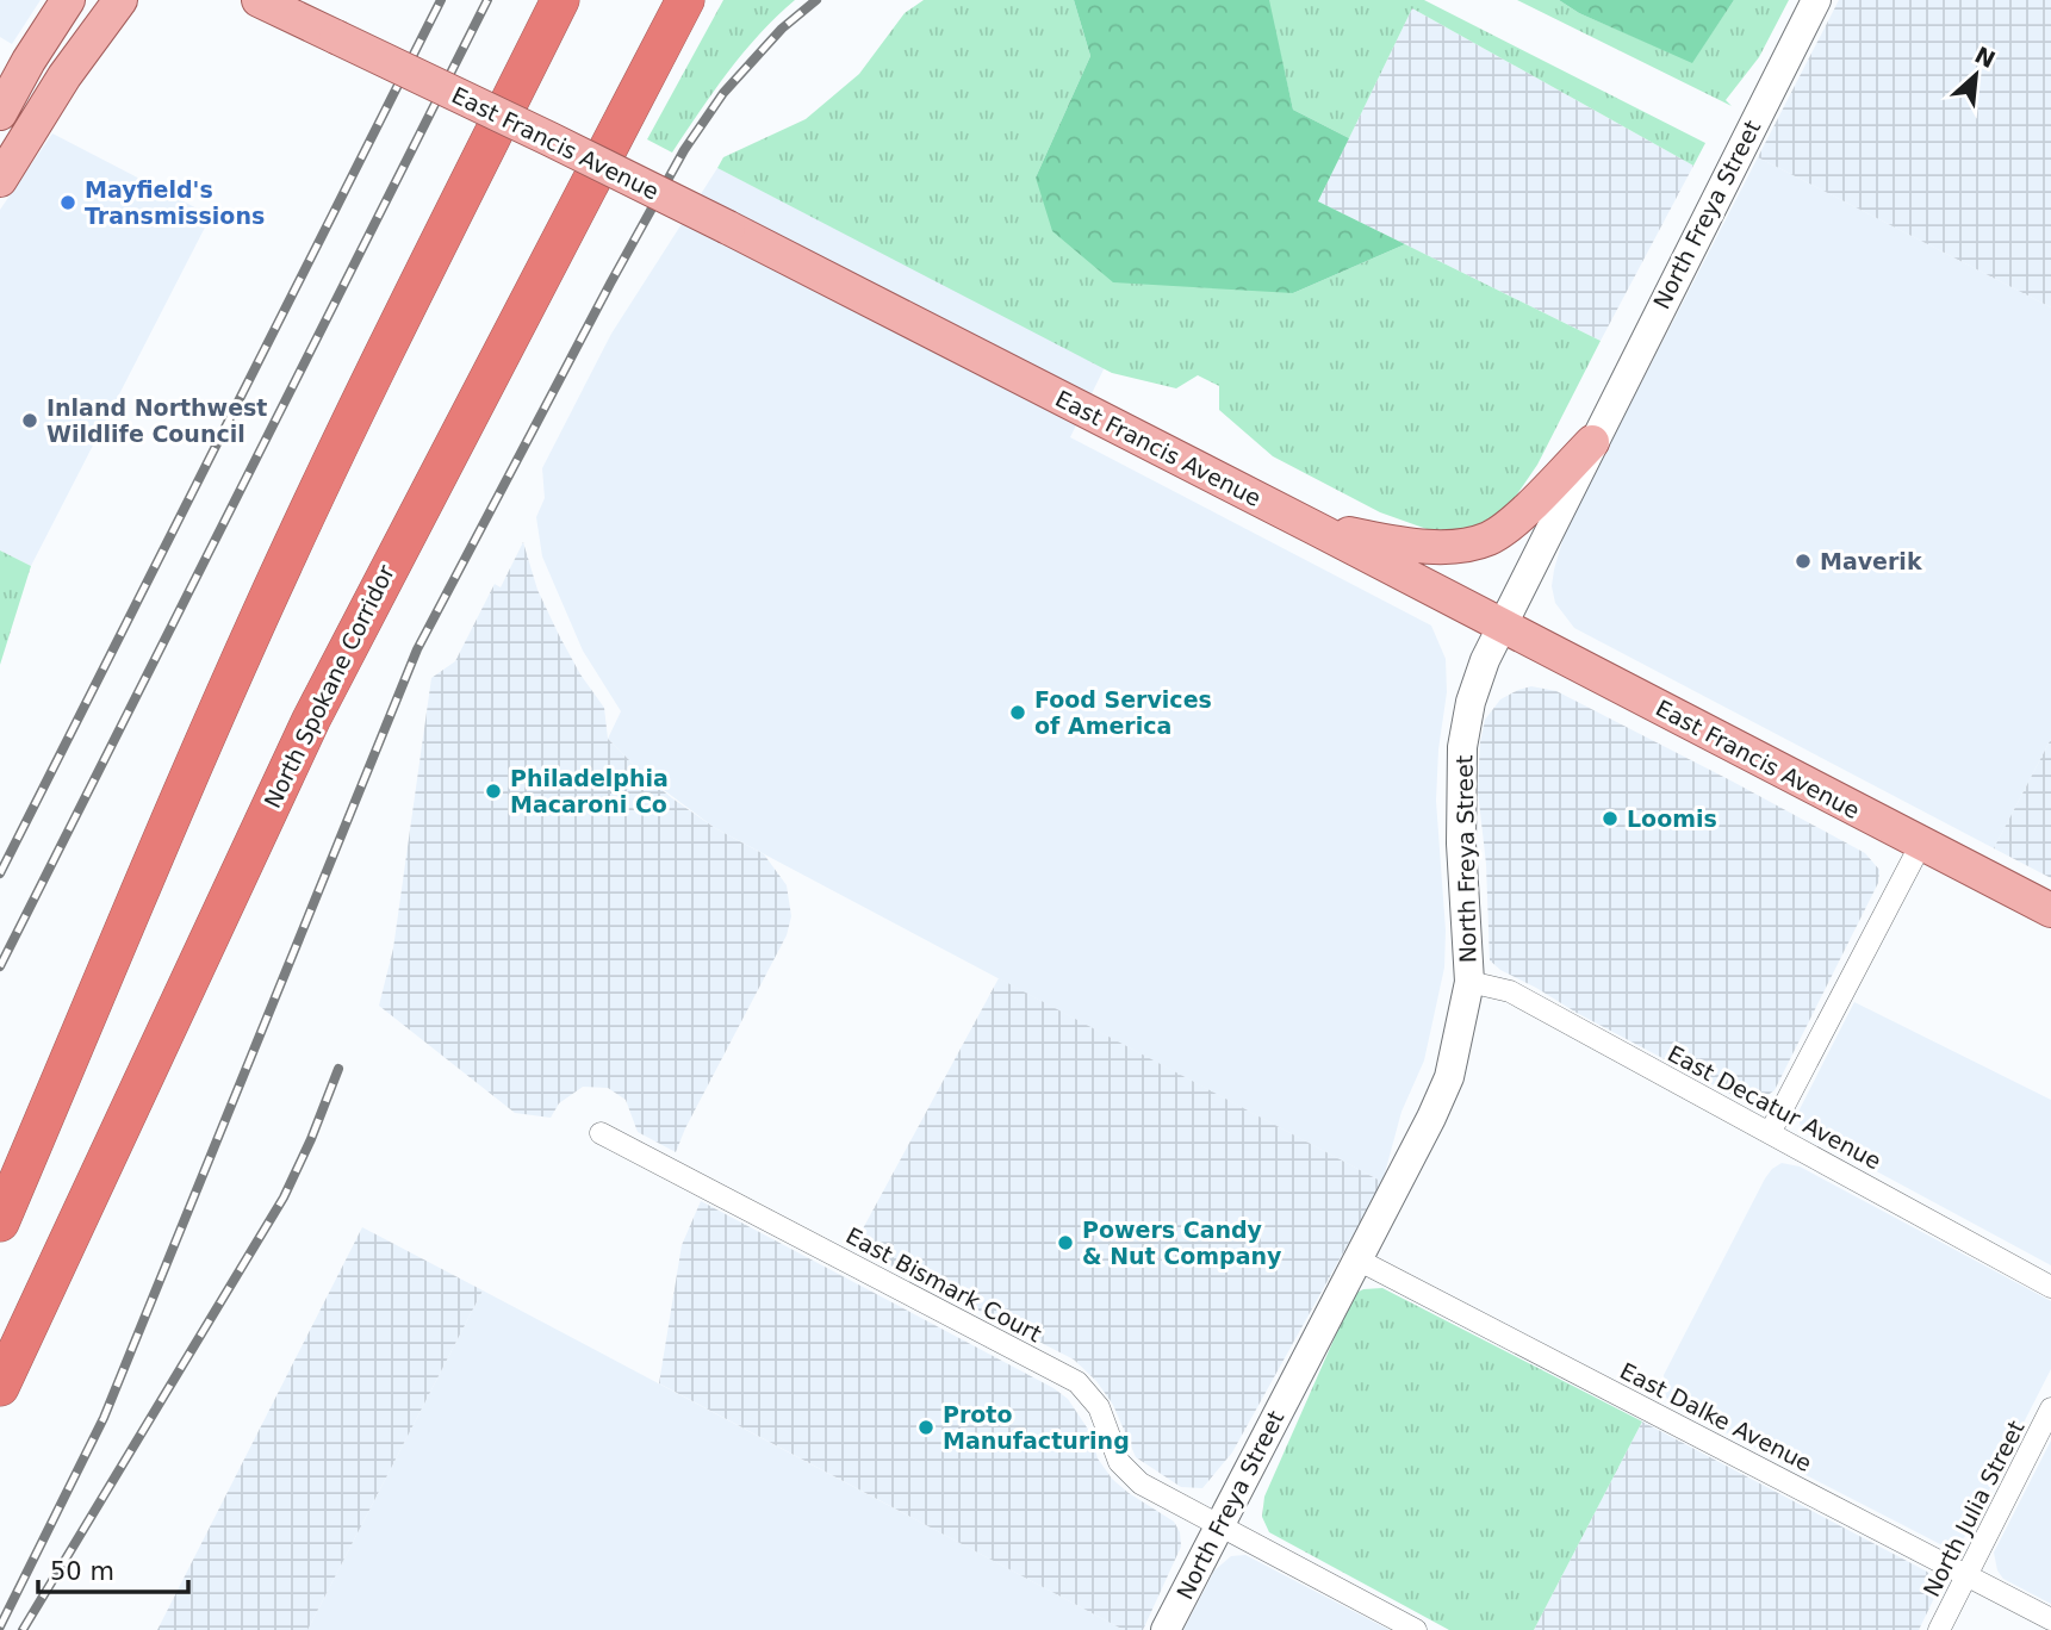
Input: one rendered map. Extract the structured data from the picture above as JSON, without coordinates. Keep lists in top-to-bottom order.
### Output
{
  "streets": {
    "highway": ["North Spokane Corridor"],
    "main road": ["East Francis Avenue"],
    "street": [
      "North Freya Street",
      "East Decatur Avenue",
      "East Bismark Court",
      "East Dalke Avenue",
      "North Julia Street"
    ]
  },
  "crossings": [
    ["East Francis Avenue", "North Freya Street"],
    ["North Freya Street", "East Decatur Avenue"],
    ["North Freya Street", "East Bismark Court"],
    ["North Freya Street", "East Dalke Avenue"],
    ["East Dalke Avenue", "North Julia Street"]
  ],
  "places": [
    "Mayfield's Transmissions",
    "Inland Northwest Wildlife Council",
    "Maverik",
    "Food Services of America",
    "Philadelphia Macaroni Co",
    "Loomis",
    "Powers Candy & Nut Company",
    "Proto Manufacturing"
  ],
  "scale_bar": "50 m",
  "north": "top right"
}
